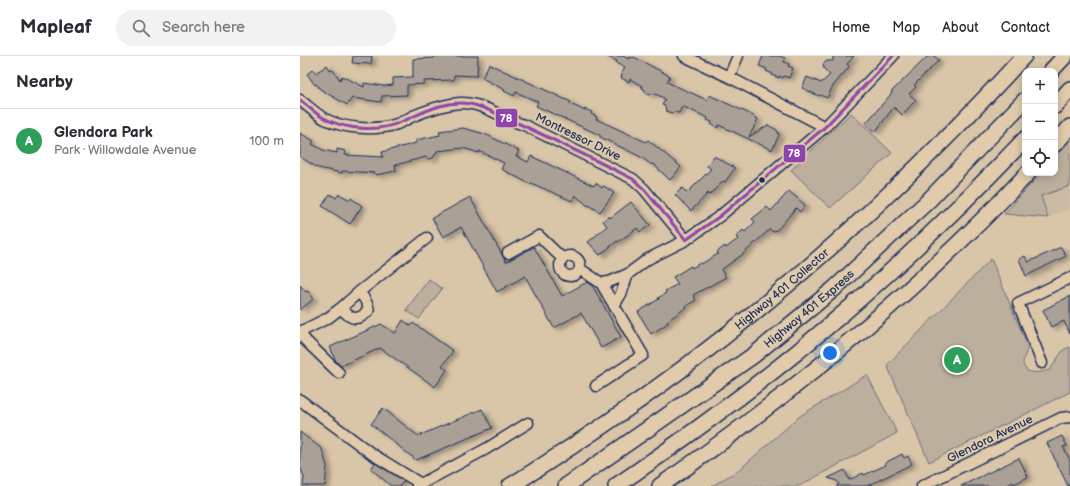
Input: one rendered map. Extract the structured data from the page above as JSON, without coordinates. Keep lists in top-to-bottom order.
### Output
{
  "streets": {
    "highway": ["Highway 401 Collector", "Highway 401 Express"],
    "street": ["Montressor Drive", "Glendora Avenue"]
  },
  "lines": ["transit line 78"],
  "page": {
    "header": "Mapleaf",
    "search": "Search here",
    "nav": [
      "Home",
      "Map",
      "About",
      "Contact"
    ],
    "heading": "Nearby",
    "map_buttons": ["+", "−"],
    "list": [
      {
        "mark": "A",
        "name": "Glendora Park",
        "note": "Park · Willowdale Avenue",
        "value": "100 m"
      }
    ],
    "pins": "A"
  }
}
